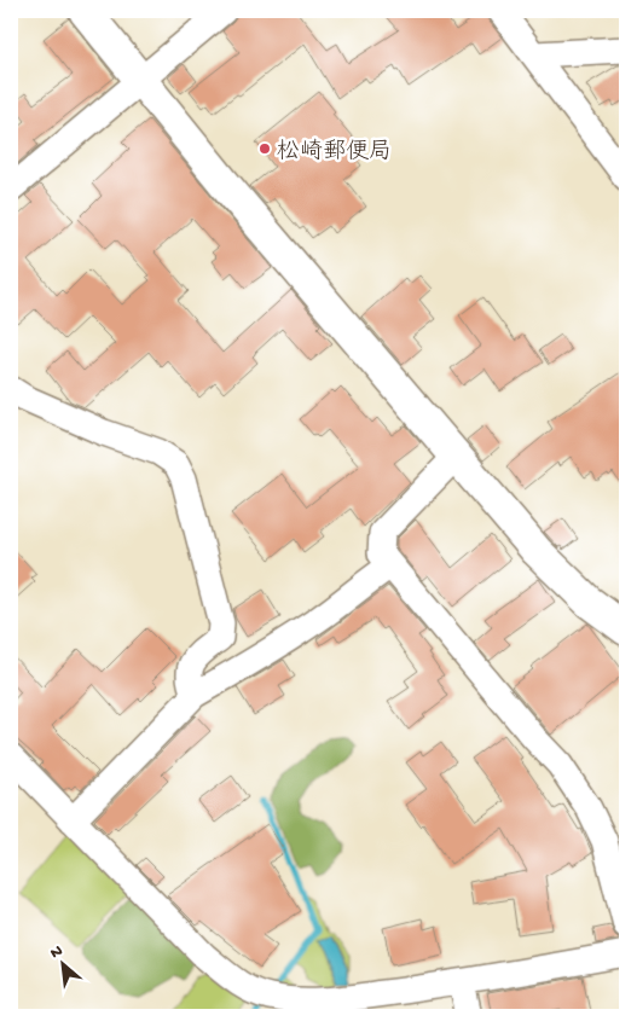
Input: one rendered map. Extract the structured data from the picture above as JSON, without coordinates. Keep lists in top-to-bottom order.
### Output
{
  "places": ["松崎郵便局"],
  "north": "top left"
}
